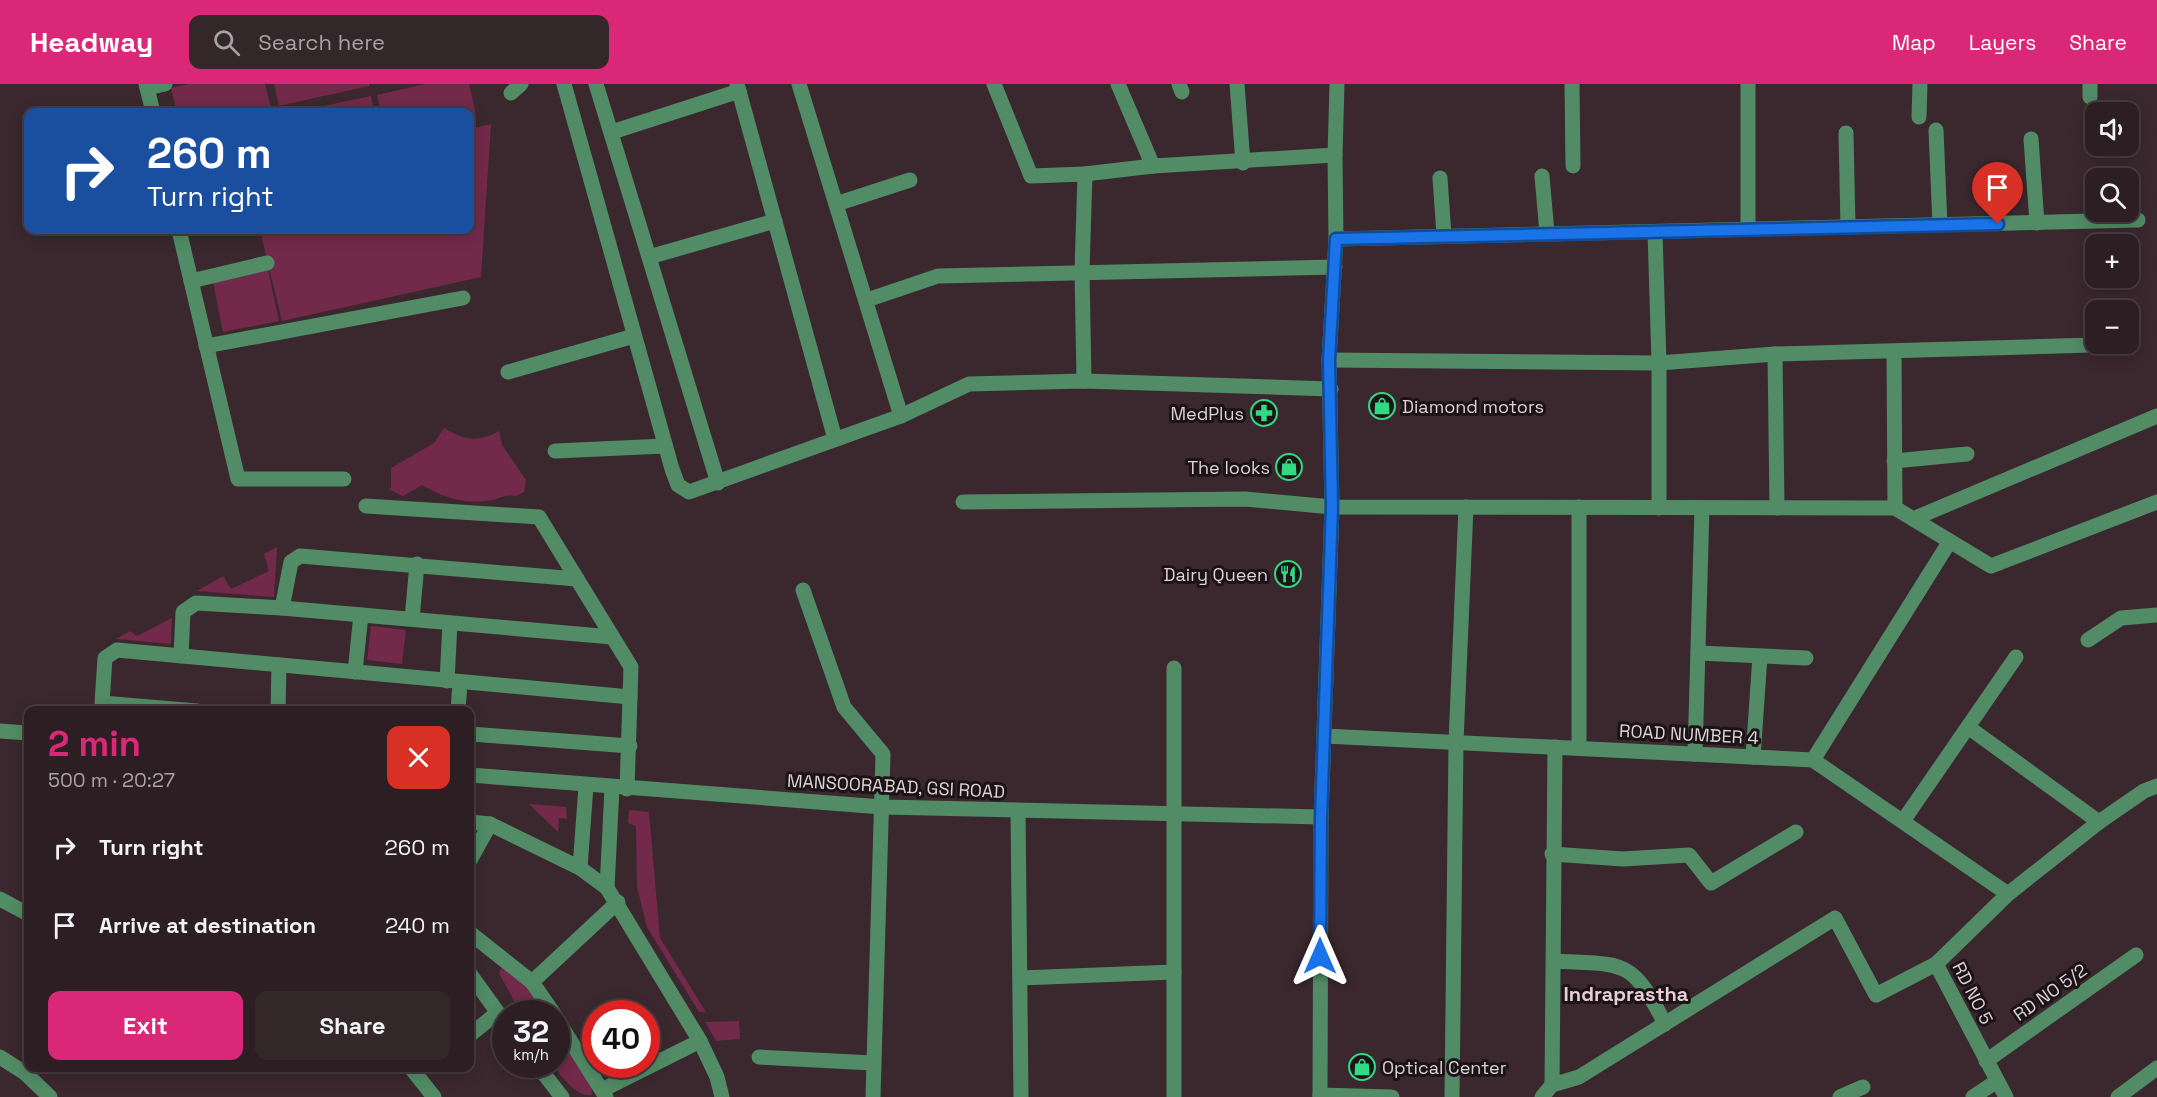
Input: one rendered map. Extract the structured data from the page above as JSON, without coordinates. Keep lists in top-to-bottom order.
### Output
{
  "streets": {
    "street": [
      "ROAD NUMBER 4",
      "MANSOORABAD, GSI ROAD",
      "RD NO 5/2",
      "RD NO 5"
    ]
  },
  "crossings": [
    ["RD NO 5/2", "RD NO 5"]
  ],
  "districts": ["Indraprastha"],
  "places": {
    "shop": ["Diamond motors", "The looks", "Optical Center"],
    "pharmacy": ["MedPlus"],
    "restaurant": ["Dairy Queen"]
  },
  "page": {
    "header": "Headway",
    "search": "Search here",
    "nav": ["Map", "Layers", "Share"],
    "map_buttons": ["+", "−"],
    "turn": ["260 m", "Turn right"],
    "heading": ["2 min", "500 m · 20:27"],
    "list": [
      {
        "name": "Turn right",
        "value": "260 m"
      },
      {
        "name": "Arrive at destination",
        "value": "240 m"
      }
    ],
    "buttons": ["Exit", "Share"],
    "speed": "32 km/h",
    "limit": "40"
  }
}
